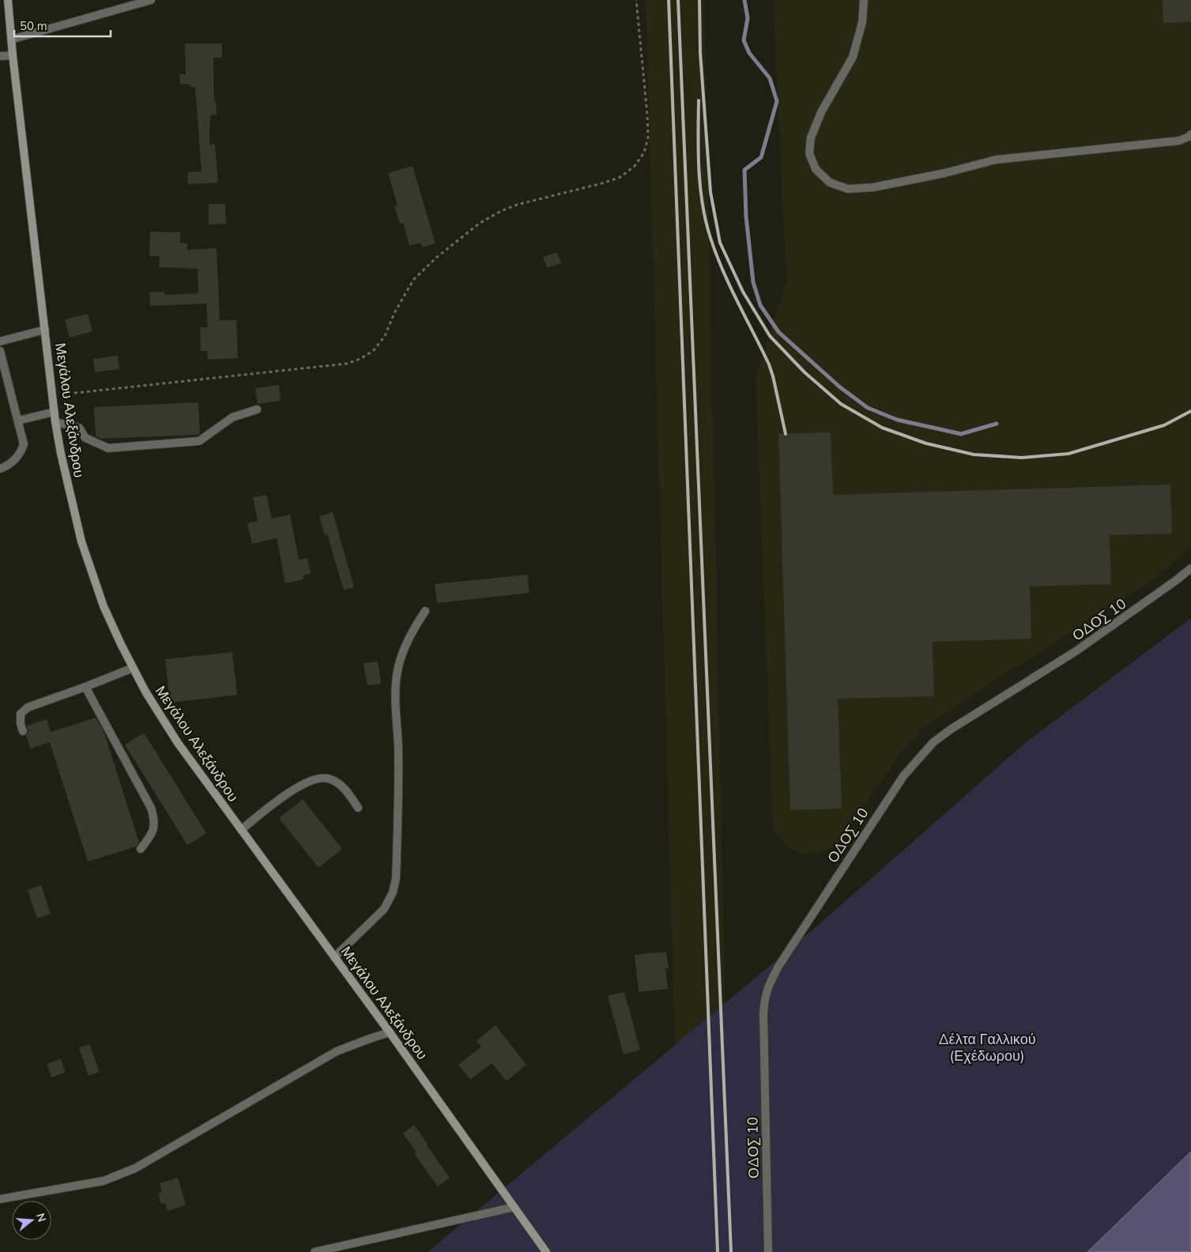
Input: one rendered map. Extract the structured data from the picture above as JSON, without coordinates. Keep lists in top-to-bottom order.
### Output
{
  "streets": {
    "street": ["Μεγάλου Αλεξάνδρου", "ΟΔΟΣ 10"]
  },
  "parks": ["Δέλτα Γαλλικού (Εχέδωρου)"],
  "scale_bar": "50 m",
  "north": "right"
}
